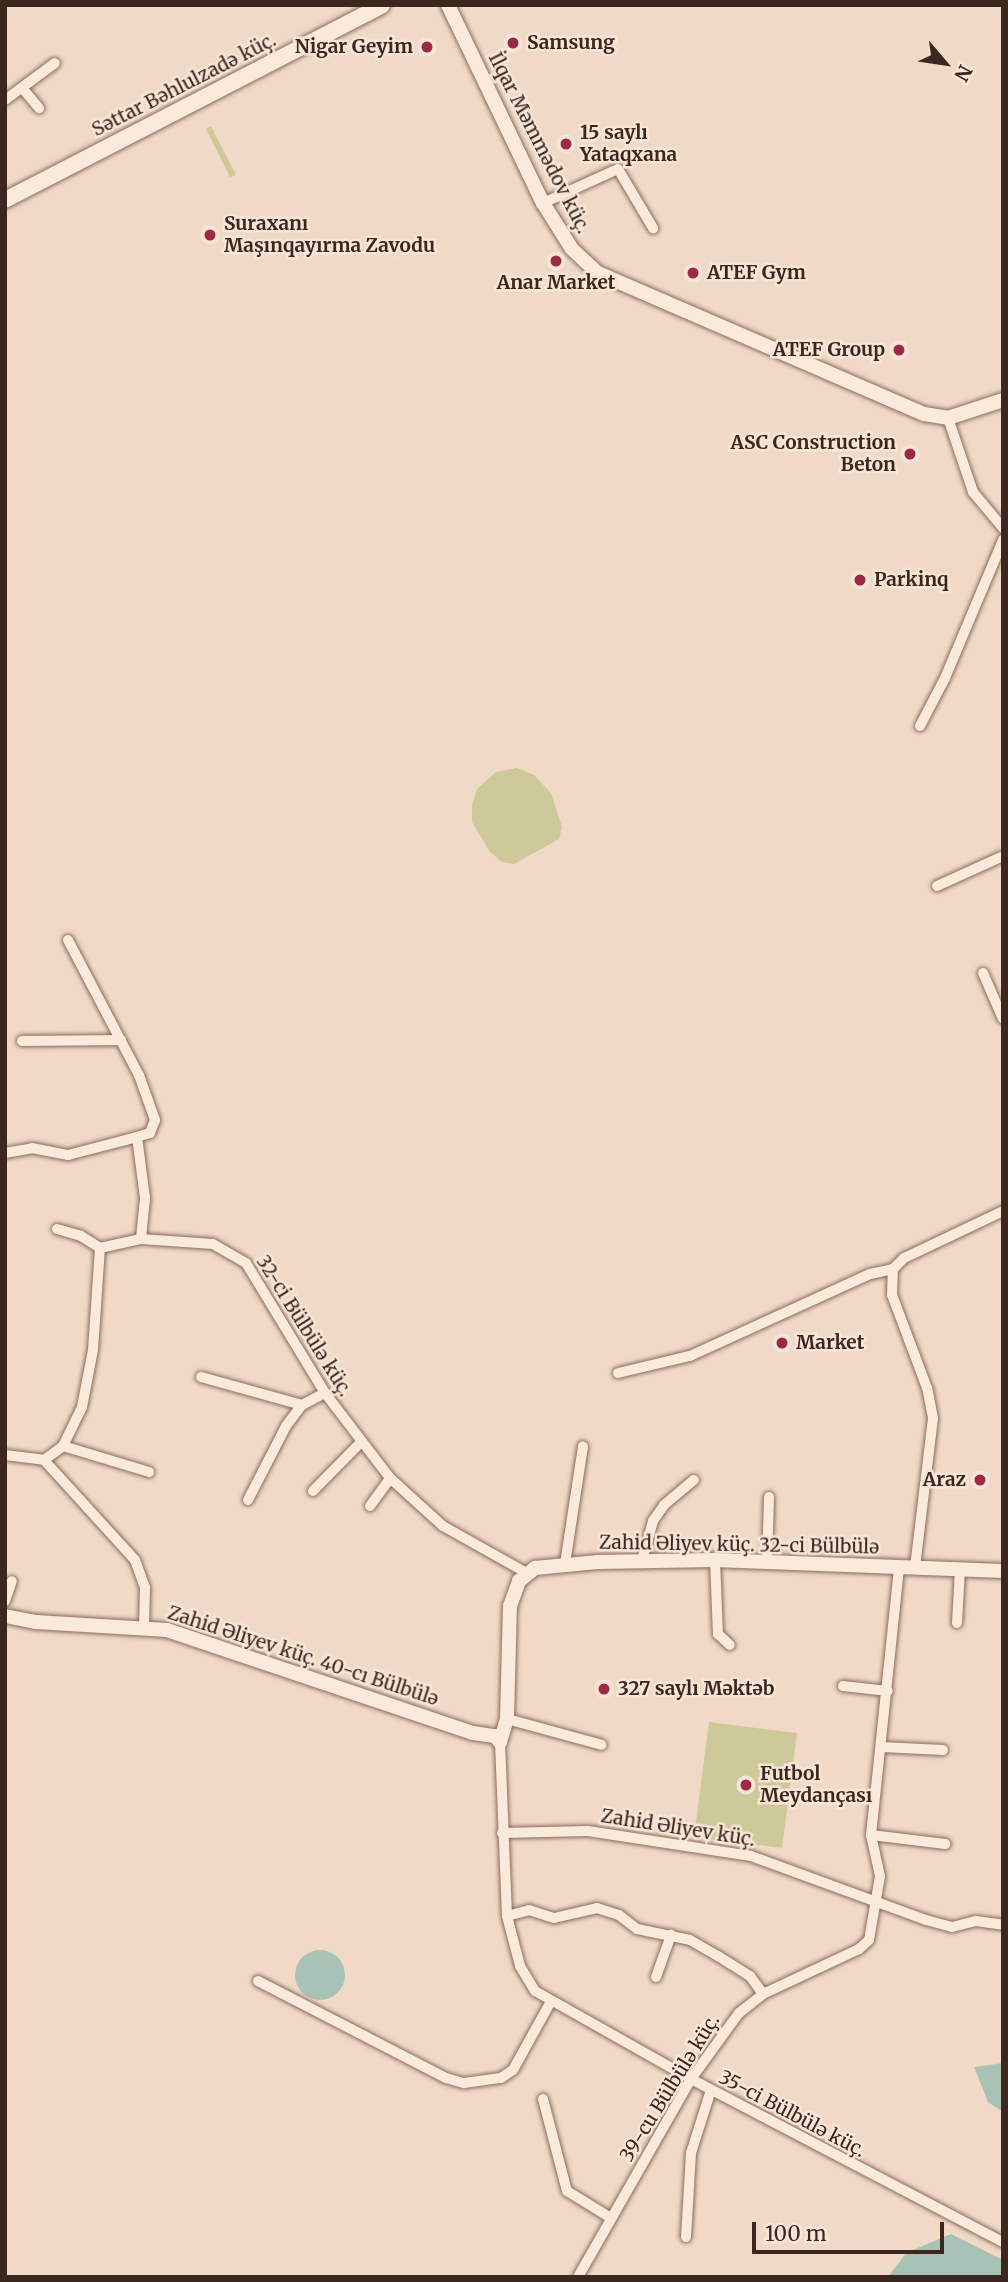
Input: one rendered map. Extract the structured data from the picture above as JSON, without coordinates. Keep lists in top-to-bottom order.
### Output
{
  "streets": {
    "main road": ["Səttar Bəhlulzadə küç."],
    "street": [
      "İlqar Məmmədov küç.",
      "32-ci Bülbülə küç.",
      "Zahid Əliyev küç. 32-ci Bülbülə",
      "Zahid Əliyev küç. 40-cı Bülbülə",
      "Zahid Əliyev küç.",
      "39-cu Bülbülə küç.",
      "35-ci Bülbülə küç."
    ]
  },
  "crossings": [
    ["32-ci Bülbülə küç.", "Zahid Əliyev küç. 32-ci Bülbülə"],
    ["Zahid Əliyev küç. 32-ci Bülbülə", "39-cu Bülbülə küç."],
    ["Zahid Əliyev küç. 40-cı Bülbülə", "35-ci Bülbülə küç."],
    ["Zahid Əliyev küç.", "39-cu Bülbülə küç."],
    ["Zahid Əliyev küç.", "35-ci Bülbülə küç."],
    ["39-cu Bülbülə küç.", "35-ci Bülbülə küç."]
  ],
  "places": [
    "Samsung",
    "Nigar Geyim",
    "15 saylı Yataqxana",
    "Suraxanı Maşınqayırma Zavodu",
    "Anar Market",
    "ATEF Gym",
    "ATEF Group",
    "ASC Construction Beton",
    "Parkinq",
    "Market",
    "Araz",
    "327 saylı Məktəb",
    "Futbol Meydançası"
  ],
  "scale_bar": "100 m",
  "north": "bottom right"
}
